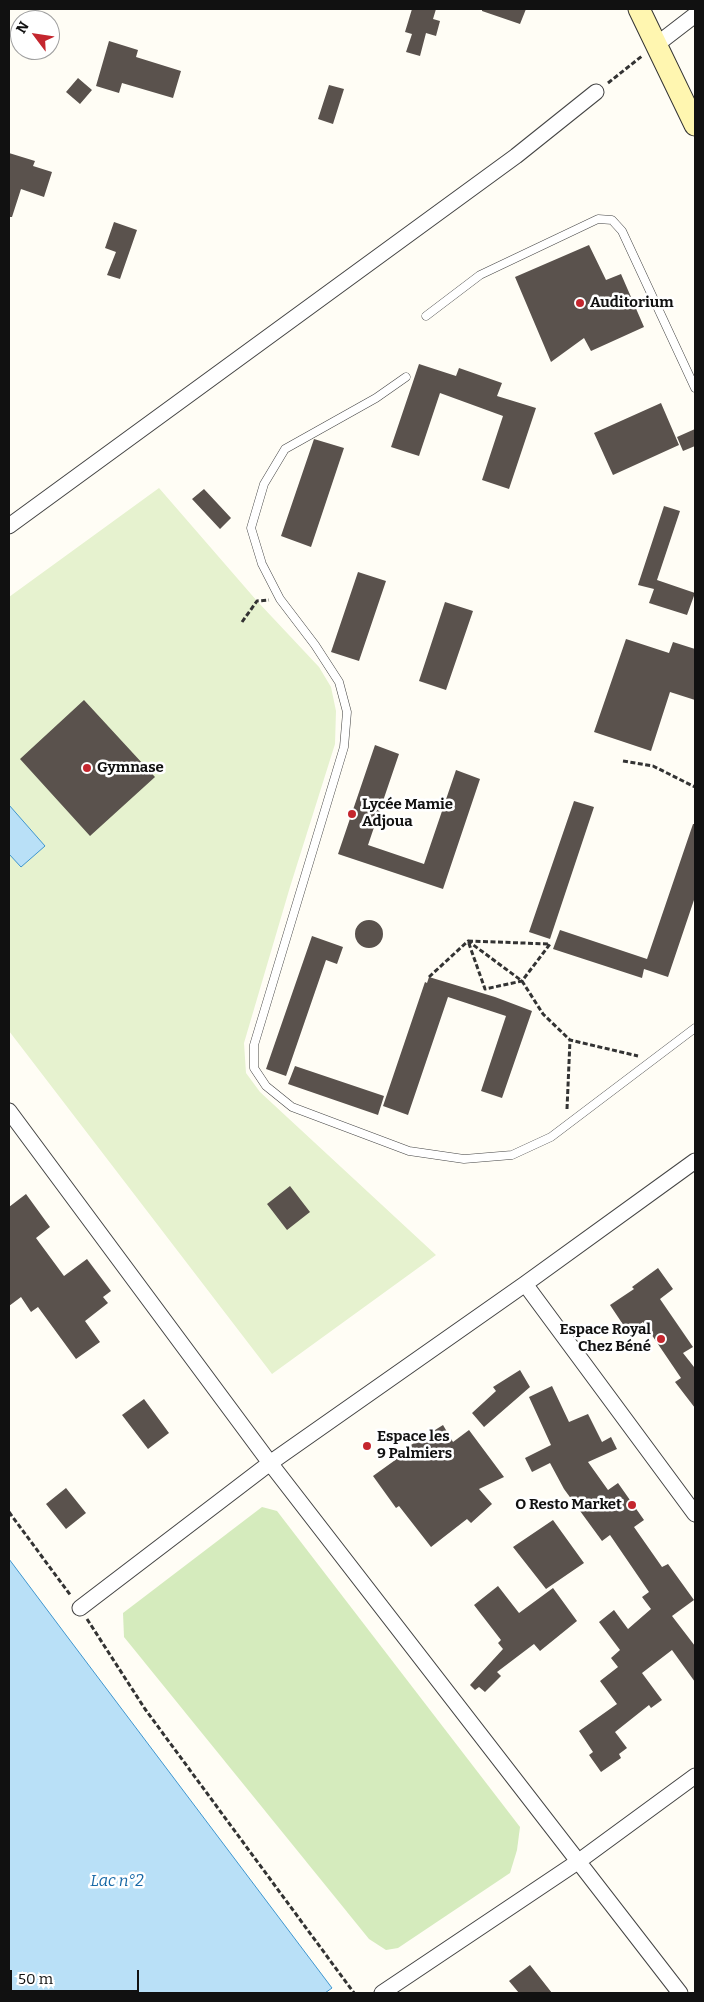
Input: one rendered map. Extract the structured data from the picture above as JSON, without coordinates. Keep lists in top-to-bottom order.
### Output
{
  "water": ["Lac n°2"],
  "places": [
    "Auditorium",
    "Gymnase",
    "Lycée Mamie Adjoua",
    "Espace Royal Chez Béné",
    "Espace les 9 Palmiers",
    "O Resto Market"
  ],
  "scale_bar": "50 m",
  "north": "top left"
}
